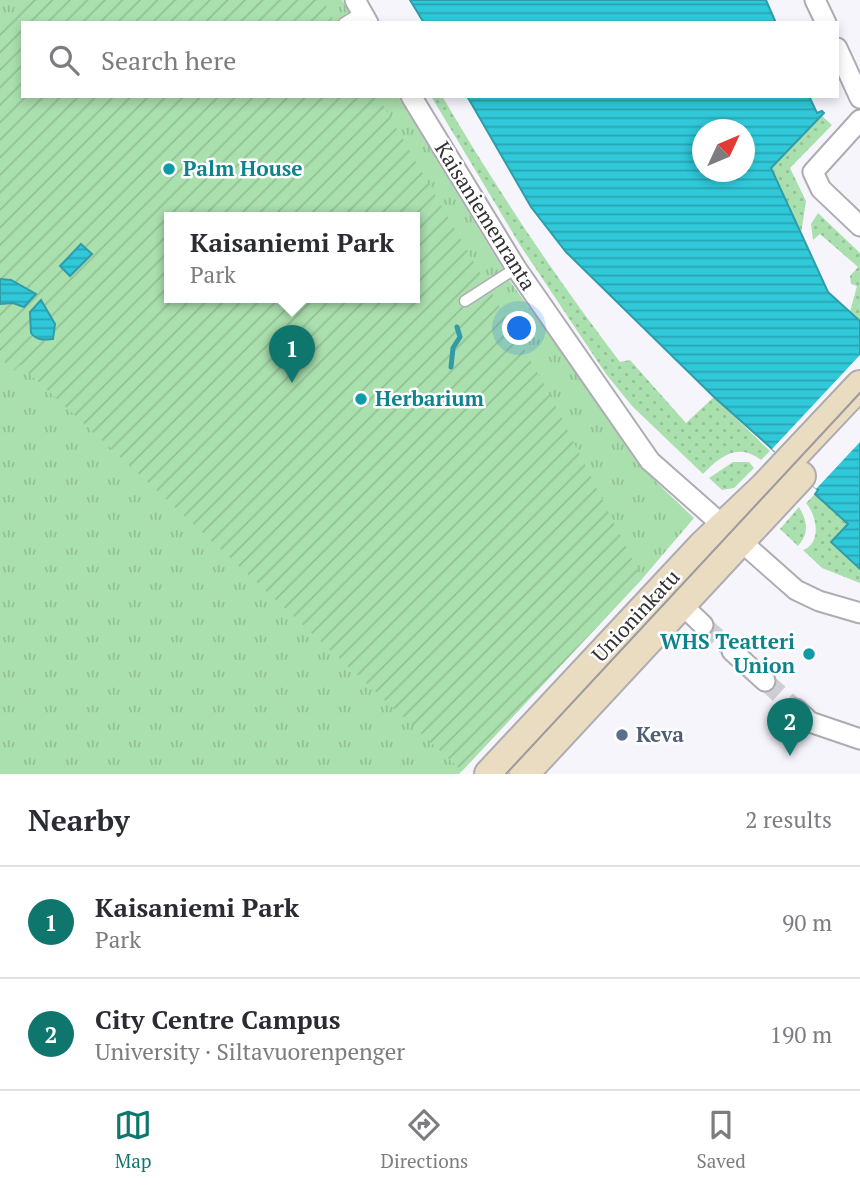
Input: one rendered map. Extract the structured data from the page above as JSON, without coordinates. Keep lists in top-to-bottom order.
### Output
{
  "streets": {
    "main road": ["Unioninkatu"],
    "street": ["Kaisaniemenranta"]
  },
  "crossings": [
    ["Kaisaniemenranta", "Unioninkatu"]
  ],
  "places": [
    "Palm House",
    "Herbarium",
    "WHS Teatteri Union",
    "Keva"
  ],
  "north": "top right",
  "page": {
    "search": "Search here",
    "popup": ["Kaisaniemi Park", "Park"],
    "pins": ["1", "2"],
    "heading": ["Nearby", "2 results"],
    "list": [
      {
        "mark": "1",
        "name": "Kaisaniemi Park",
        "note": "Park",
        "value": "90 m"
      },
      {
        "mark": "2",
        "name": "City Centre Campus",
        "note": "University · Siltavuorenpenger",
        "value": "190 m"
      }
    ],
    "nav": ["Map", "Directions", "Saved"]
  }
}
